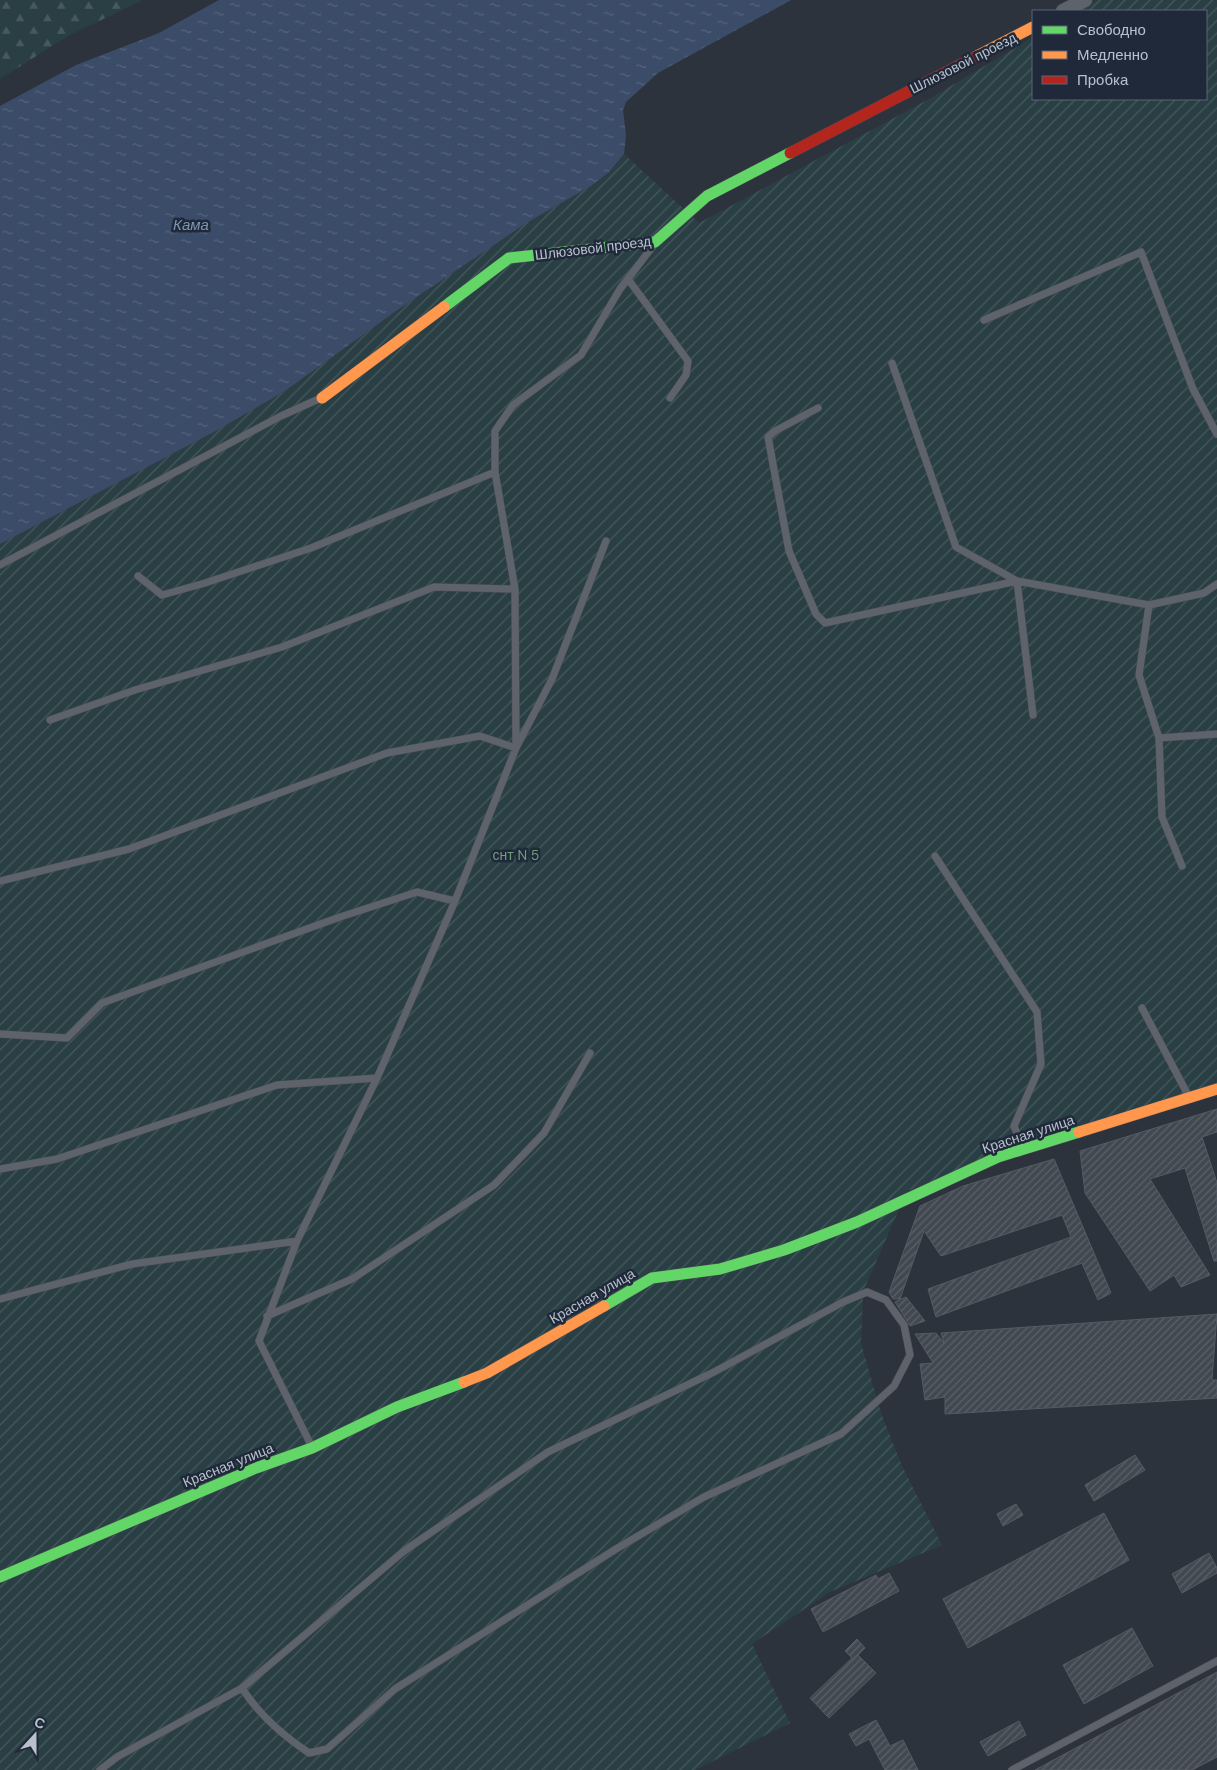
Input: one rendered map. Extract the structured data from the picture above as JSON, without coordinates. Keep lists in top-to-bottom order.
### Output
{
  "streets": {
    "street": ["Шлюзовой проезд", "Красная улица"]
  },
  "water": ["Кама"],
  "parks": ["снт N 5"],
  "legend": ["Свободно", "Медленно", "Пробка"],
  "north": "top"
}
